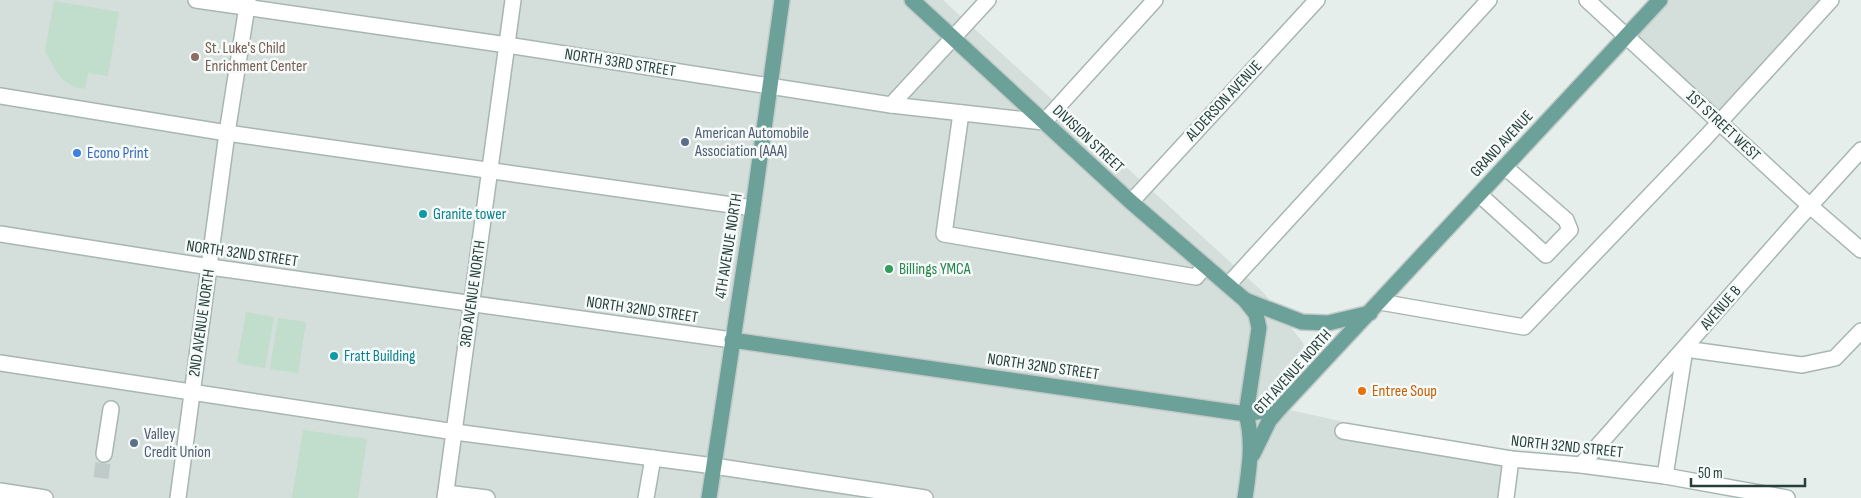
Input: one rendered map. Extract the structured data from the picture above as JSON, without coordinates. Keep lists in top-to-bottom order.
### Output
{
  "streets": {
    "main road": [
      "DIVISION STREET",
      "GRAND AVENUE",
      "4TH AVENUE NORTH",
      "NORTH 32ND STREET",
      "6TH AVENUE NORTH"
    ],
    "street": [
      "NORTH 33RD STREET",
      "ALDERSON AVENUE",
      "1ST STREET WEST",
      "3RD AVENUE NORTH",
      "AVENUE B",
      "2ND AVENUE NORTH"
    ]
  },
  "crossings": [
    ["NORTH 33RD STREET", "DIVISION STREET"],
    ["NORTH 33RD STREET", "4TH AVENUE NORTH"],
    ["NORTH 33RD STREET", "3RD AVENUE NORTH"],
    ["NORTH 33RD STREET", "2ND AVENUE NORTH"],
    ["ALDERSON AVENUE", "DIVISION STREET"],
    ["1ST STREET WEST", "GRAND AVENUE"],
    ["1ST STREET WEST", "AVENUE B"],
    ["DIVISION STREET", "6TH AVENUE NORTH"],
    ["GRAND AVENUE", "6TH AVENUE NORTH"],
    ["4TH AVENUE NORTH", "NORTH 32ND STREET"],
    ["NORTH 32ND STREET", "3RD AVENUE NORTH"],
    ["NORTH 32ND STREET", "AVENUE B"],
    ["NORTH 32ND STREET", "2ND AVENUE NORTH"],
    ["NORTH 32ND STREET", "6TH AVENUE NORTH"]
  ],
  "places": [
    "St. Luke's Child Enrichment Center",
    "American Automobile Association (AAA)",
    "Econo Print",
    "Granite tower",
    "Billings YMCA",
    "Fratt Building",
    "Entree Soup",
    "Valley Credit Union"
  ],
  "scale_bar": "50 m"
}
